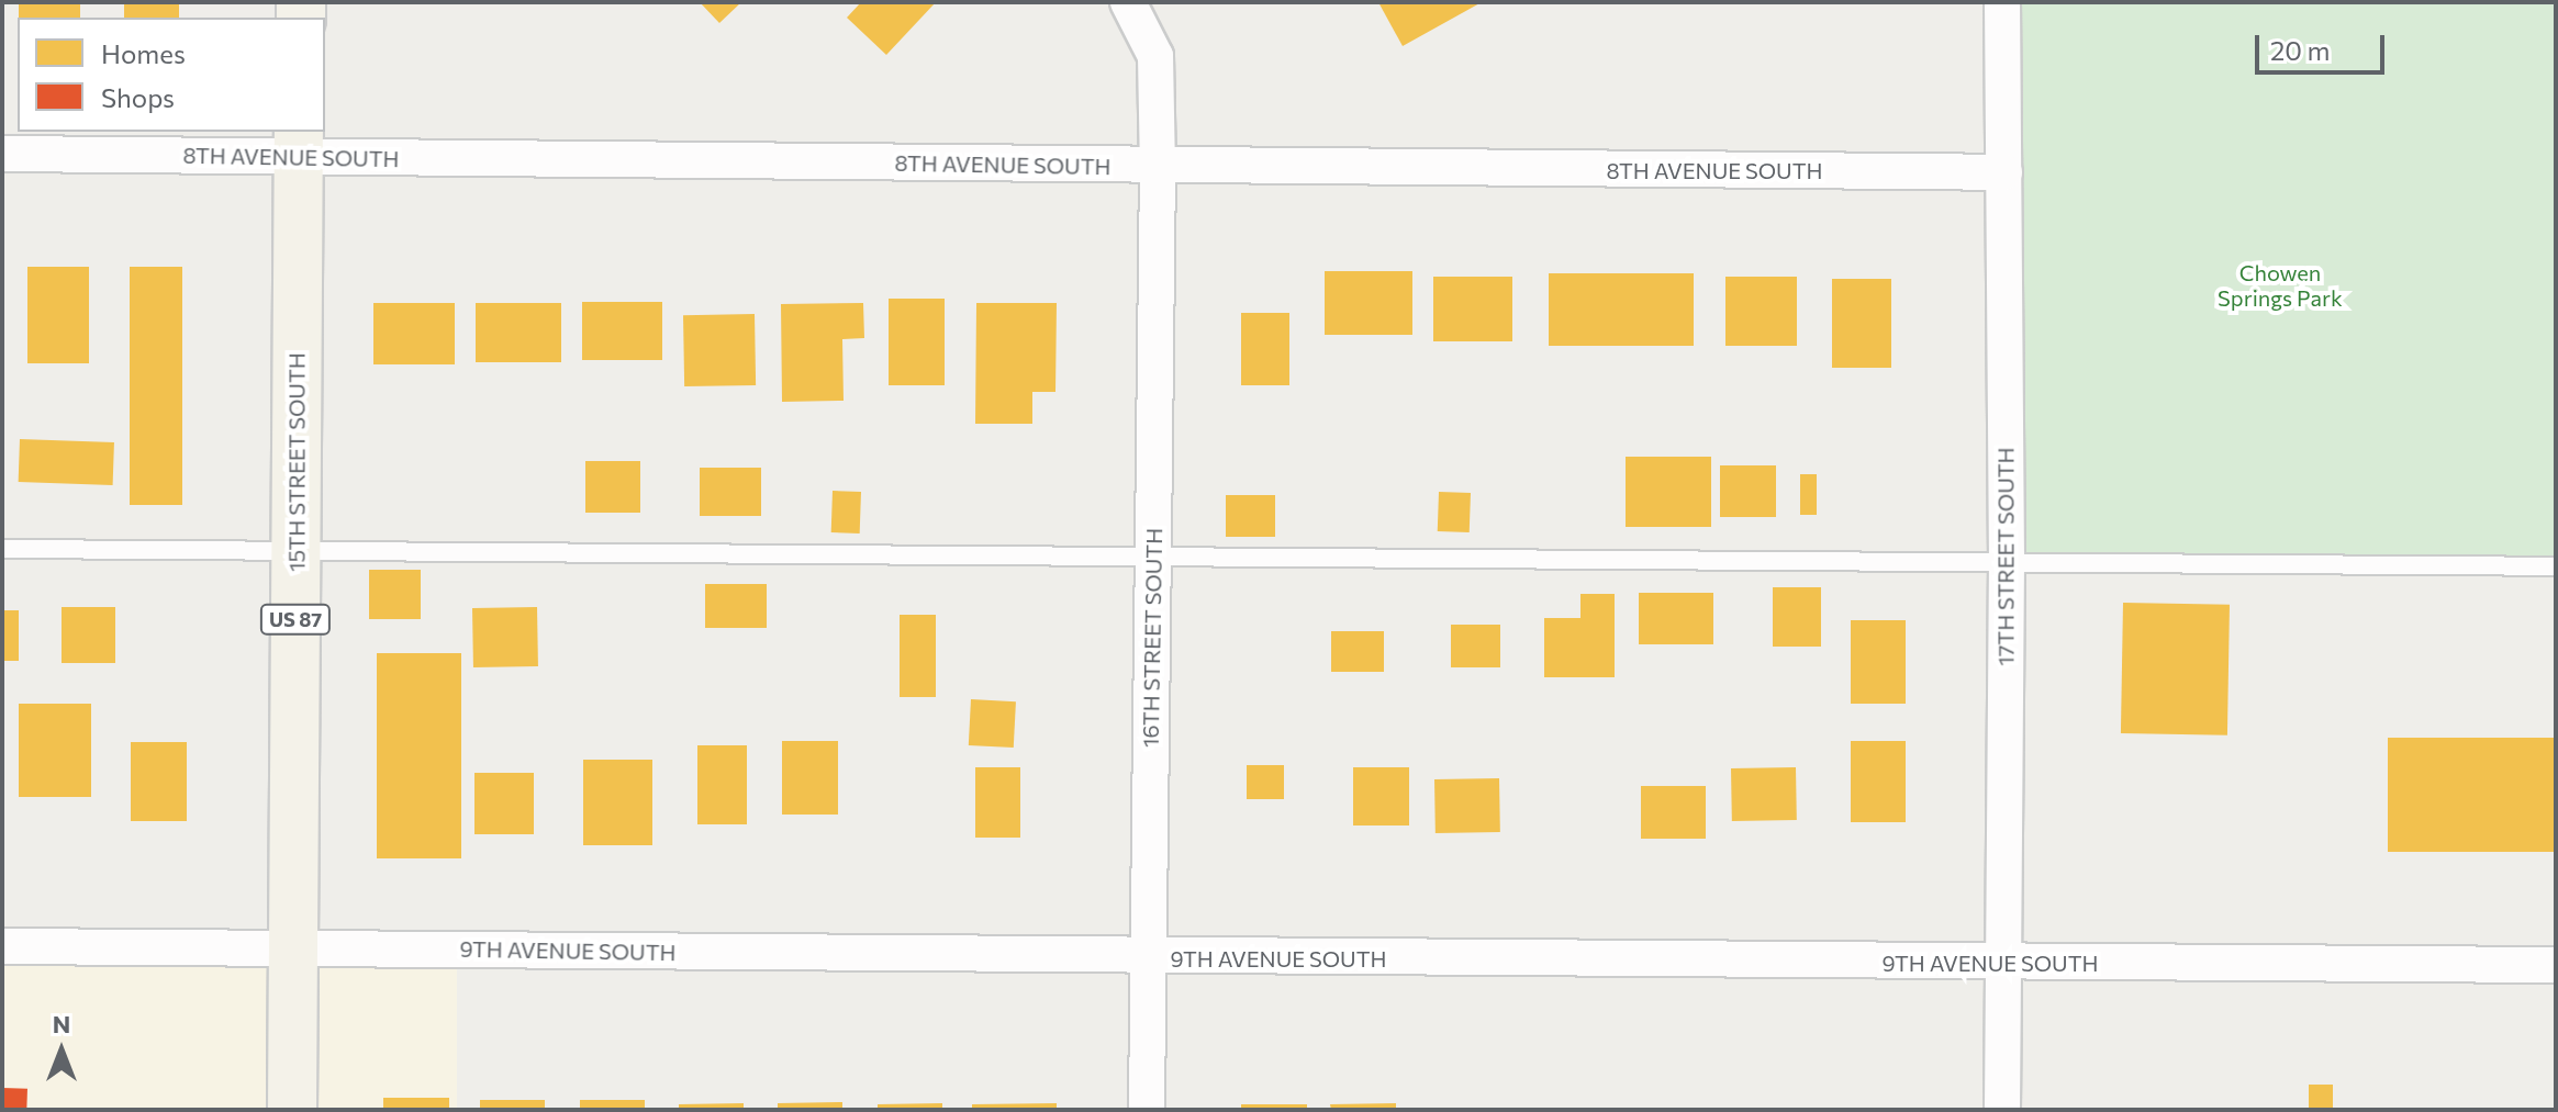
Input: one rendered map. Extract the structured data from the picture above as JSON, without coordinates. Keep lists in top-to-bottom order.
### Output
{
  "streets": {
    "main road": ["15TH STREET SOUTH", "US 87"],
    "street": [
      "8TH AVENUE SOUTH",
      "17TH STREET SOUTH",
      "16TH STREET SOUTH",
      "9TH AVENUE SOUTH"
    ]
  },
  "crossings": [
    ["8TH AVENUE SOUTH", "15TH STREET SOUTH"],
    ["8TH AVENUE SOUTH", "17TH STREET SOUTH"],
    ["8TH AVENUE SOUTH", "16TH STREET SOUTH"],
    ["15TH STREET SOUTH", "9TH AVENUE SOUTH"],
    ["17TH STREET SOUTH", "9TH AVENUE SOUTH"],
    ["16TH STREET SOUTH", "9TH AVENUE SOUTH"]
  ],
  "parks": ["Chowen Springs Park"],
  "legend": ["Homes", "Shops"],
  "scale_bar": "20 m",
  "north": "top"
}
